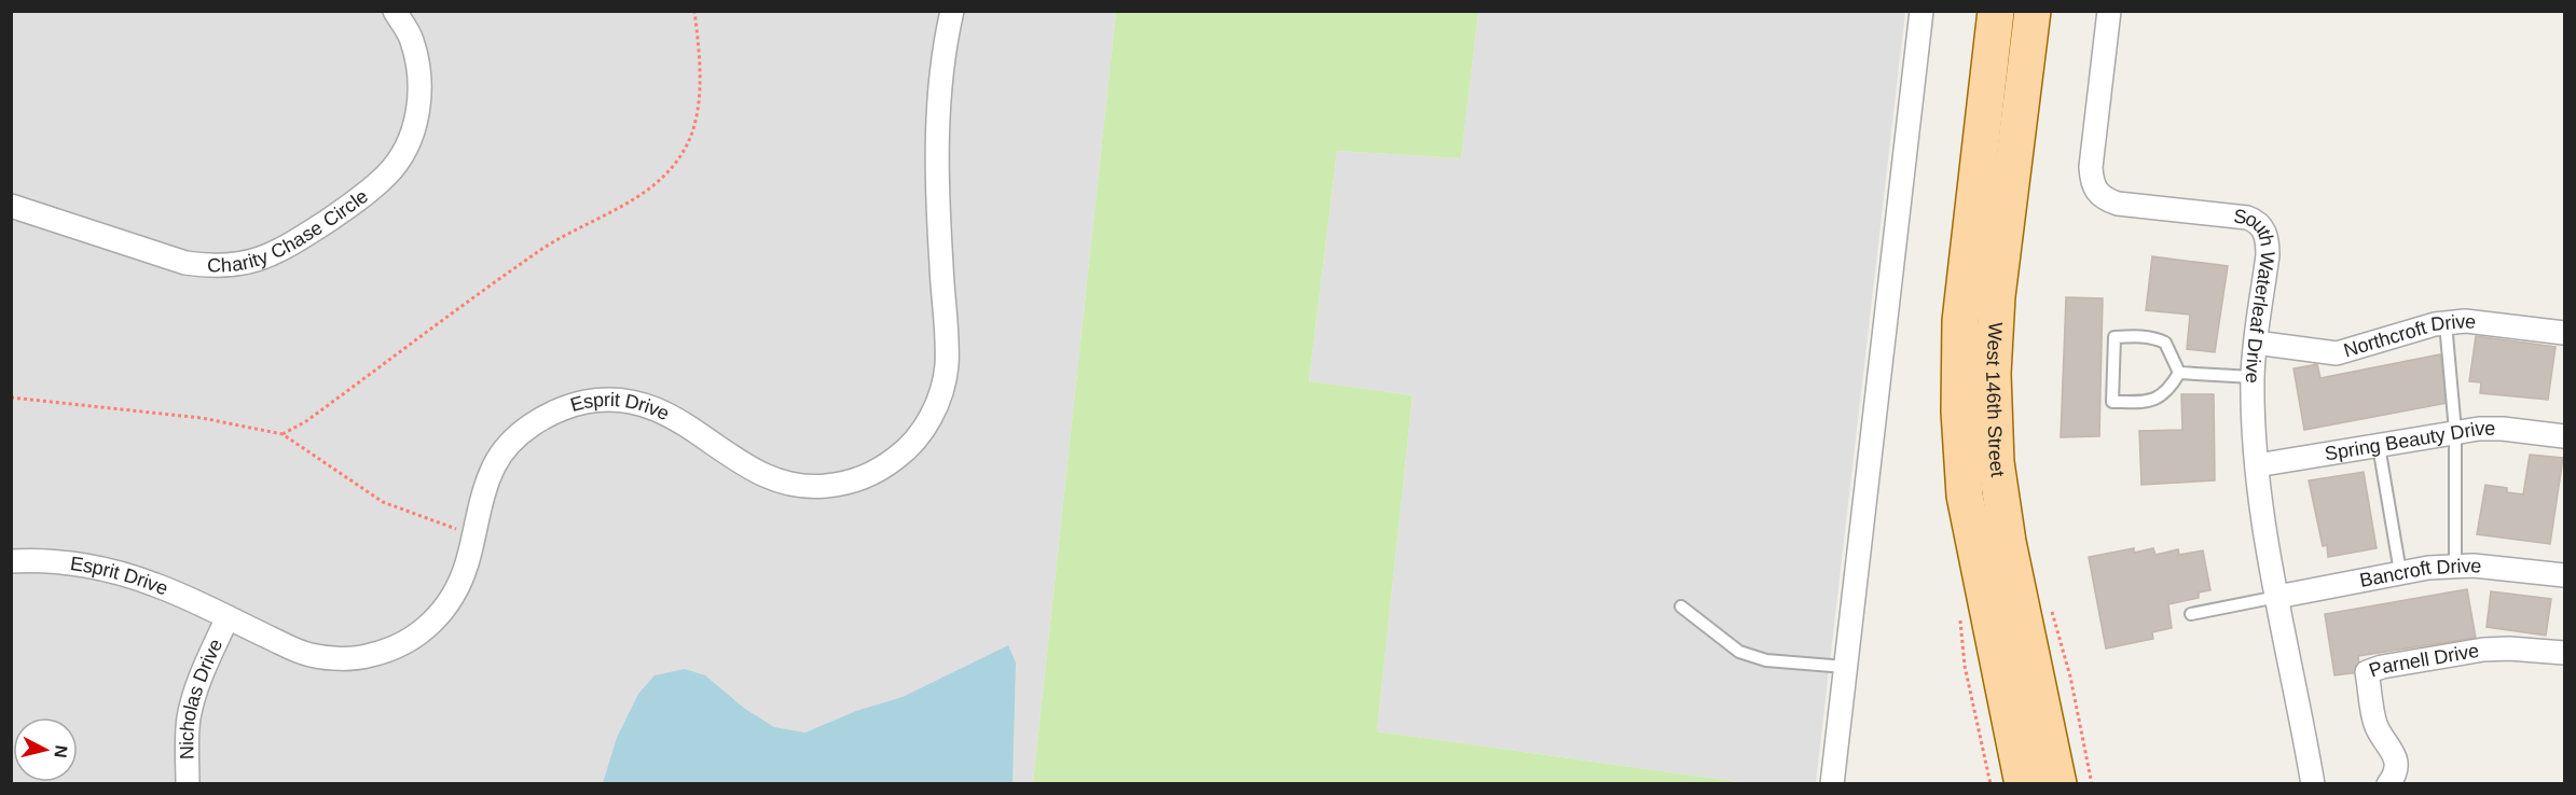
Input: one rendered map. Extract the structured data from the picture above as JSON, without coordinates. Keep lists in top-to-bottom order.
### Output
{
  "streets": {
    "main road": ["West 146th Street"],
    "street": [
      "Charity Chase Circle",
      "South Waterleaf Drive",
      "Northcroft Drive",
      "Esprit Drive",
      "Spring Beauty Drive",
      "Bancroft Drive",
      "Parnell Drive",
      "Nicholas Drive"
    ]
  },
  "crossings": [
    ["South Waterleaf Drive", "Northcroft Drive"],
    ["South Waterleaf Drive", "Spring Beauty Drive"],
    ["South Waterleaf Drive", "Bancroft Drive"],
    ["Esprit Drive", "Nicholas Drive"]
  ],
  "north": "right"
}
